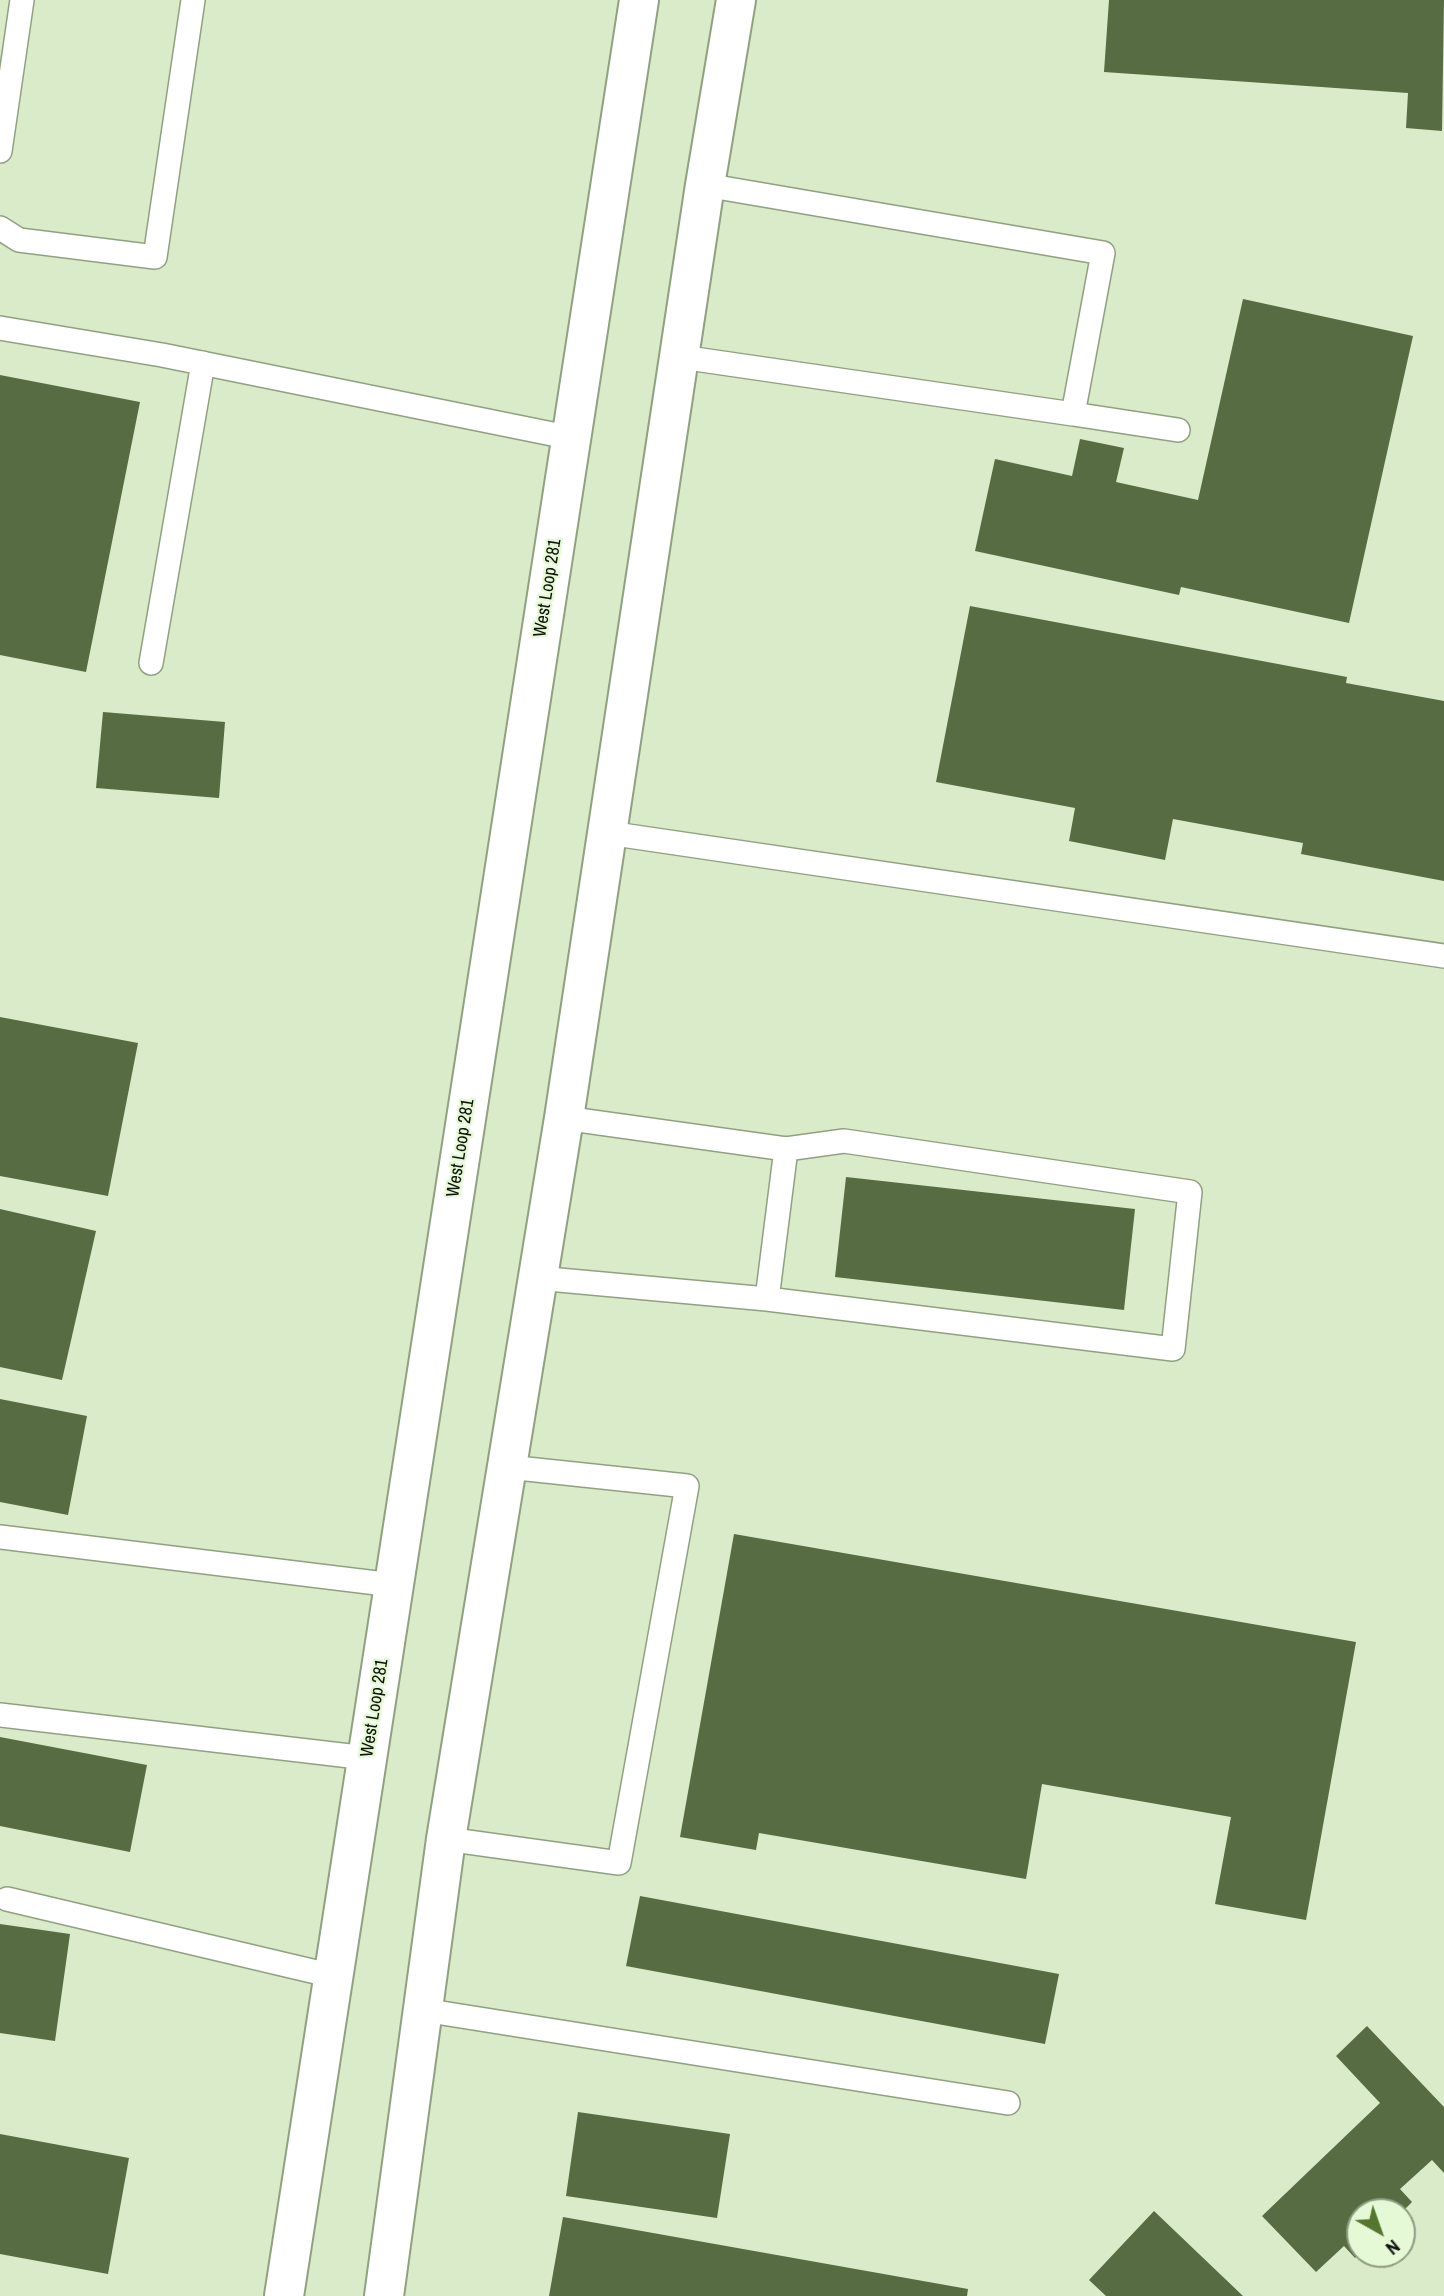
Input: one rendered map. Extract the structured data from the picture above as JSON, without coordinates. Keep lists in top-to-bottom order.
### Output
{
  "streets": {
    "highway": ["West Loop 281"]
  },
  "north": "bottom right"
}
